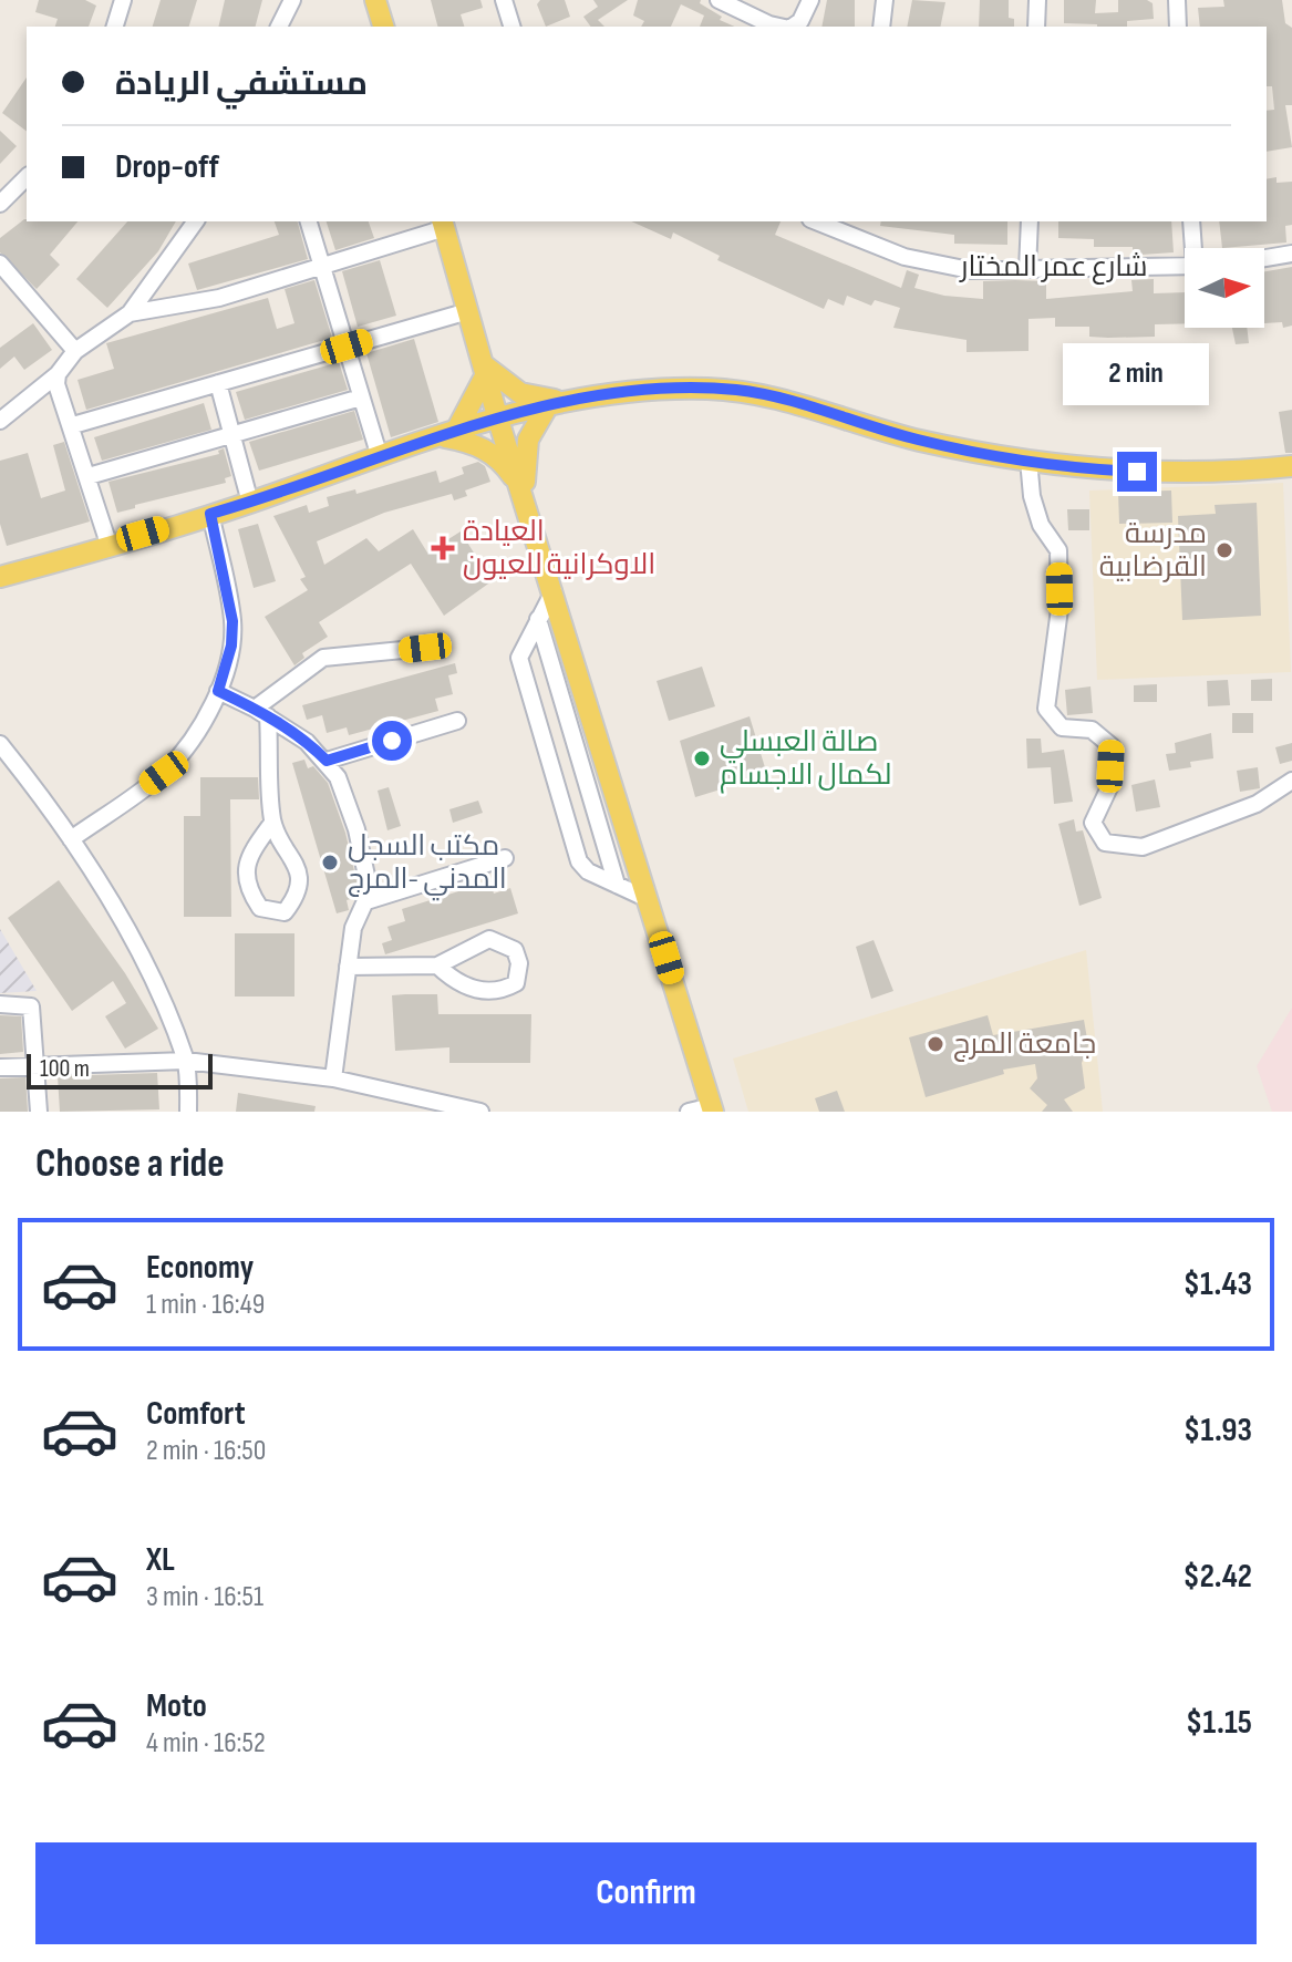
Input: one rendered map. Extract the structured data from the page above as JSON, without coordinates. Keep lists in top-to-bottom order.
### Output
{
  "streets": {
    "street": ["شارع عمر المختار"]
  },
  "places": {
    "health": ["العيادة الاوكرانية للعيون"],
    "other": [
      "مدرسة القرضابية",
      "صالة العبسلي لكمال الاجسام",
      "مكتب السجل المدني -المرج",
      "جامعة المرج"
    ]
  },
  "scale_bar": "100 m",
  "north": "right",
  "page": {
    "banner": ["مستشفي الريادة", "Drop-off"],
    "bubble": "2 min",
    "scale": "100 m",
    "heading": "Choose a ride",
    "list": [
      {
        "name": "Economy",
        "note": "1 min · 16:49",
        "value": "$1.43"
      },
      {
        "name": "Comfort",
        "note": "2 min · 16:50",
        "value": "$1.93"
      },
      {
        "name": "XL",
        "note": "3 min · 16:51",
        "value": "$2.42"
      },
      {
        "name": "Moto",
        "note": "4 min · 16:52",
        "value": "$1.15"
      }
    ],
    "buttons": "Confirm"
  }
}
